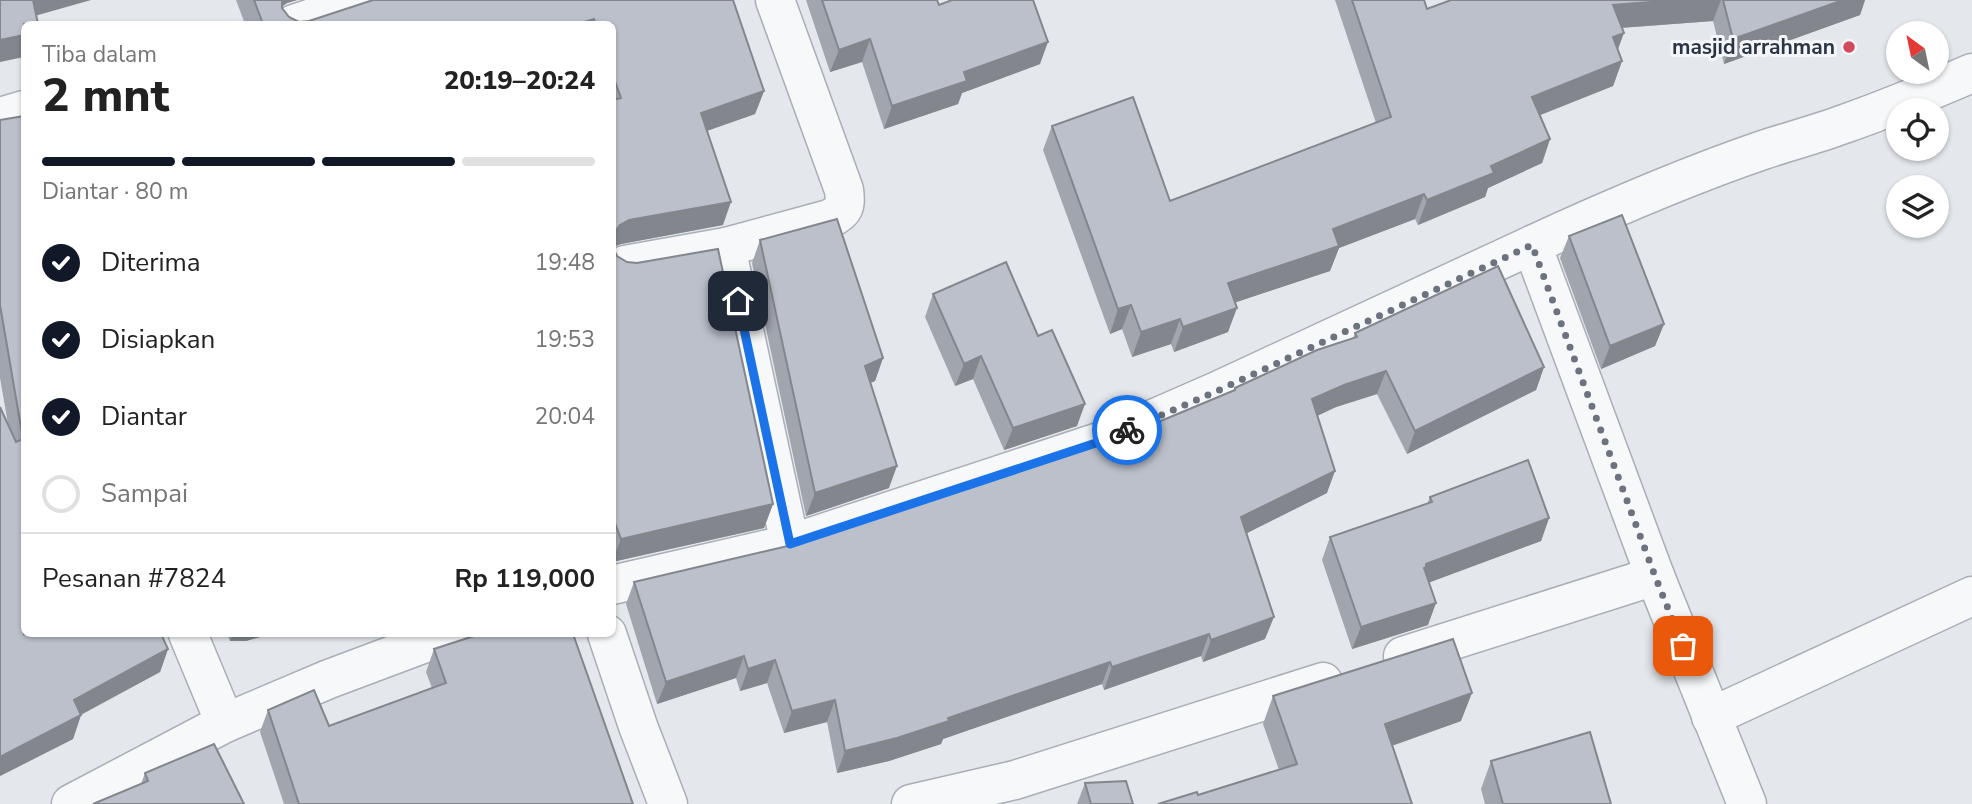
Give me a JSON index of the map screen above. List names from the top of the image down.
{
  "places": ["masjid arrahman"],
  "north": "top left",
  "page": {
    "heading": ["2 mnt", "Tiba dalam", "20:19–20:24"],
    "panel": ["Pesanan #7824", "Rp 119,000"],
    "bar": "Diantar · 80 m",
    "list": [
      ["Diterima", "19:48"],
      ["Disiapkan", "19:53"],
      ["Diantar", "20:04"],
      "Sampai"
    ]
  }
}
